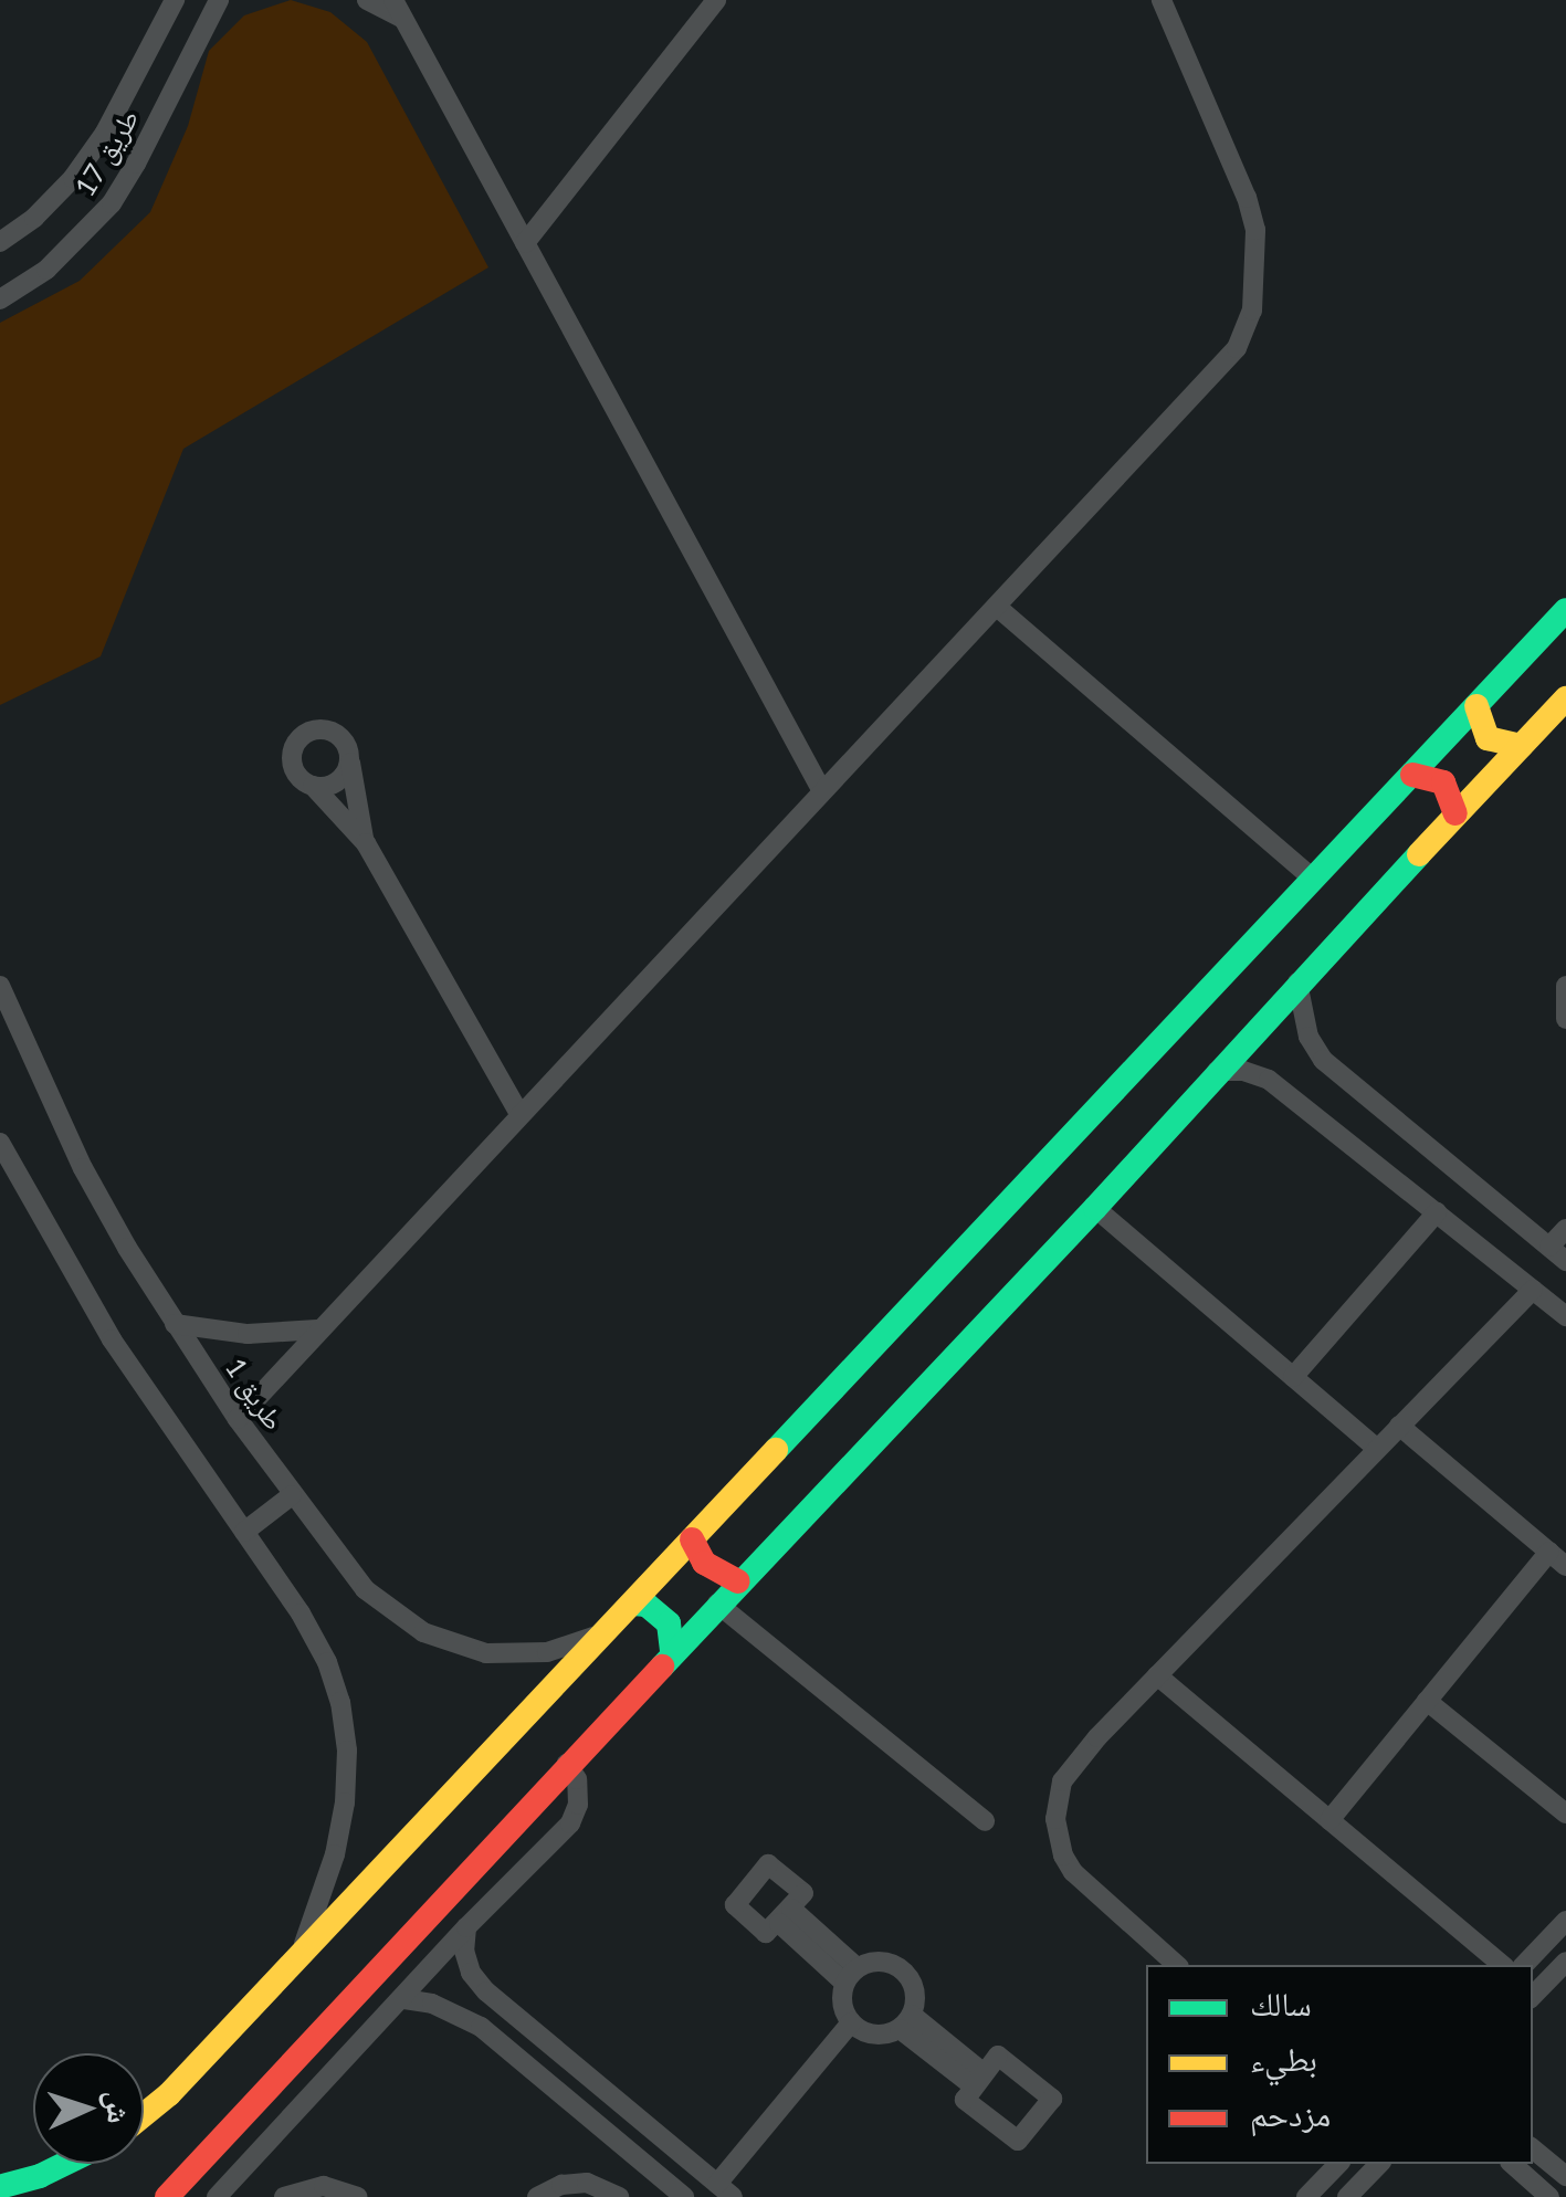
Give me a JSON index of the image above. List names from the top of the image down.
{
  "streets": {
    "street": ["طريق 17", "طريق 1"]
  },
  "legend": ["سالك", "بطيء", "مزدحم"],
  "north": "right"
}
